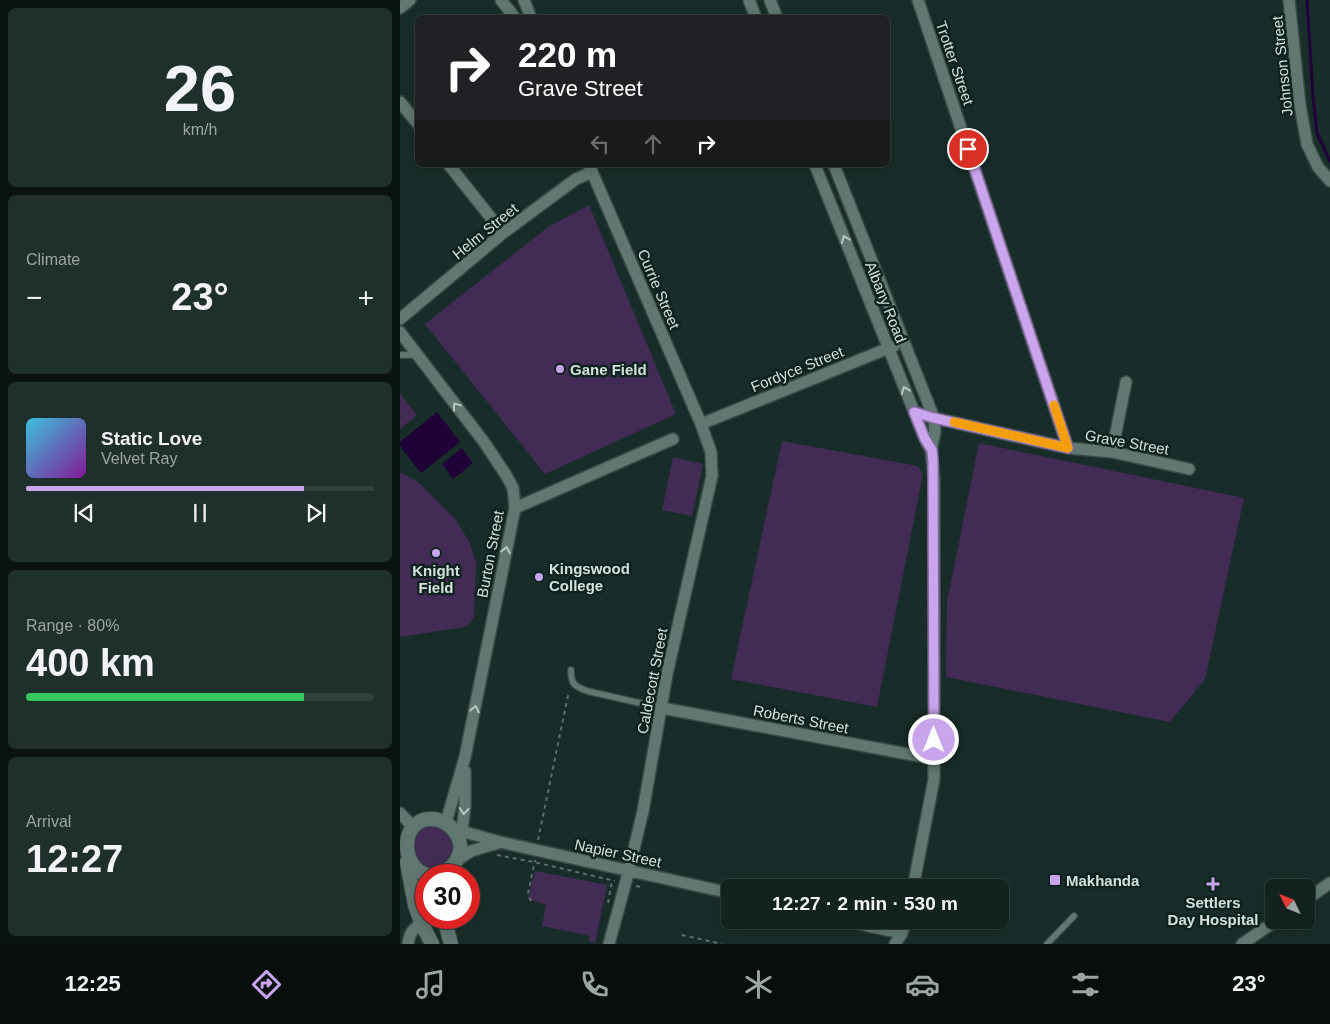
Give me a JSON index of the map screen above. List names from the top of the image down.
{
  "streets": {
    "street": [
      "Trotter Street",
      "Johnson Street",
      "Helm Street",
      "Currie Street",
      "Albany Road",
      "Fordyce Street",
      "Grave Street",
      "Burton Street",
      "Caldecott Street",
      "Roberts Street",
      "Napier Street"
    ]
  },
  "crossings": [
    ["Trotter Street", "Grave Street"],
    ["Helm Street", "Currie Street"],
    ["Currie Street", "Fordyce Street"],
    ["Currie Street", "Caldecott Street"],
    ["Albany Road", "Fordyce Street"],
    ["Albany Road", "Grave Street"],
    ["Albany Road", "Roberts Street"],
    ["Fordyce Street", "Caldecott Street"],
    ["Burton Street", "Napier Street"],
    ["Caldecott Street", "Roberts Street"],
    ["Caldecott Street", "Napier Street"]
  ],
  "places": {
    "other": ["Gane Field", "Knight Field", "Kingswood College"],
    "transit": ["Makhanda"],
    "health": ["Settlers Day Hospital"]
  },
  "north": "top left",
  "page": {
    "tile": [
      ["26", "km/h"],
      "Climate",
      ["Range · 80%", "400 km"],
      ["Arrival", "12:27"]
    ],
    "turn": ["220 m", "Grave Street"],
    "heat": ["−", "23°", "+"],
    "song": ["Static Love", "Velvet Ray"],
    "limit": "30",
    "trip": "12:27 · 2 min · 530 m",
    "tabs": ["12:25", "23°"]
  }
}
